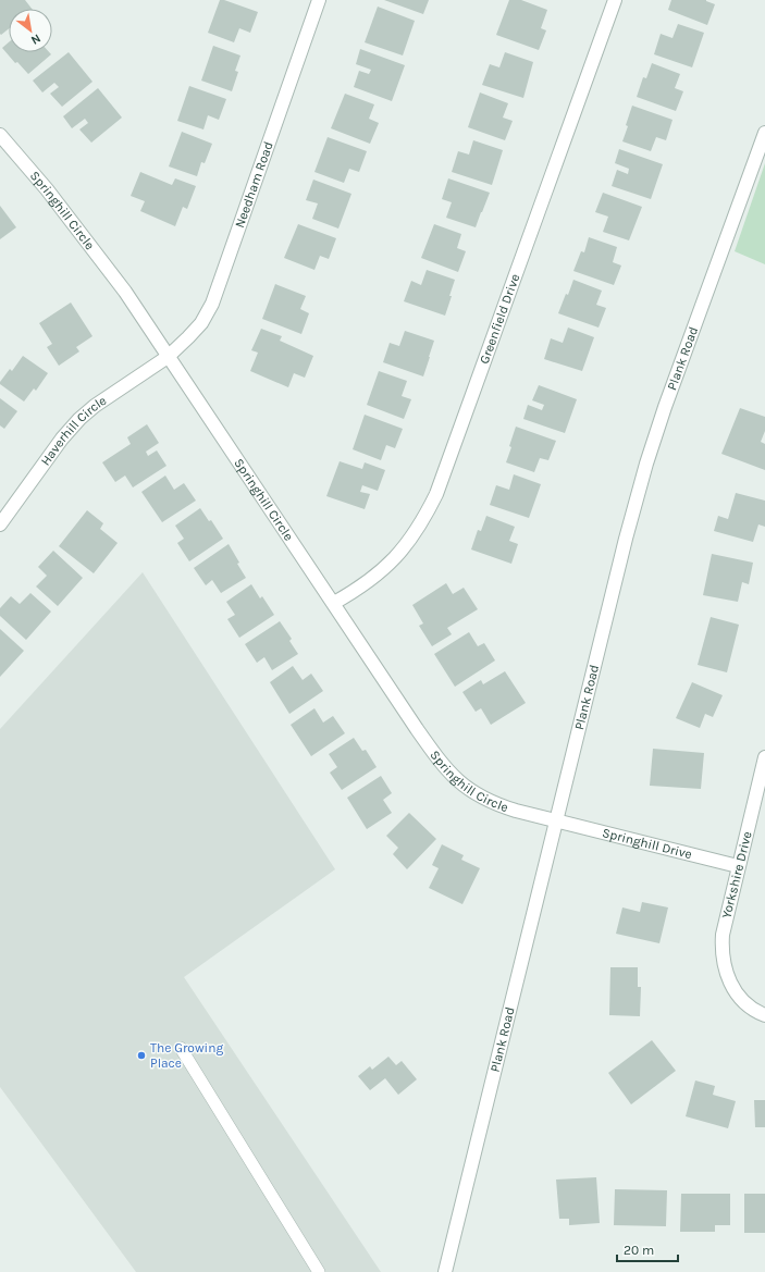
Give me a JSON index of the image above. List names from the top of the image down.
{
  "streets": {
    "street": [
      "Needham Road",
      "Springhill Circle",
      "Greenfield Drive",
      "Plank Road",
      "Haverhill Circle",
      "Springhill Drive",
      "Yorkshire Drive"
    ]
  },
  "crossings": [
    ["Needham Road", "Springhill Circle"],
    ["Needham Road", "Haverhill Circle"],
    ["Springhill Circle", "Greenfield Drive"],
    ["Springhill Circle", "Plank Road"],
    ["Springhill Circle", "Haverhill Circle"],
    ["Springhill Circle", "Springhill Drive"],
    ["Plank Road", "Springhill Drive"],
    ["Springhill Drive", "Yorkshire Drive"]
  ],
  "places": ["The Growing Place"],
  "scale_bar": "20 m",
  "north": "bottom right"
}
